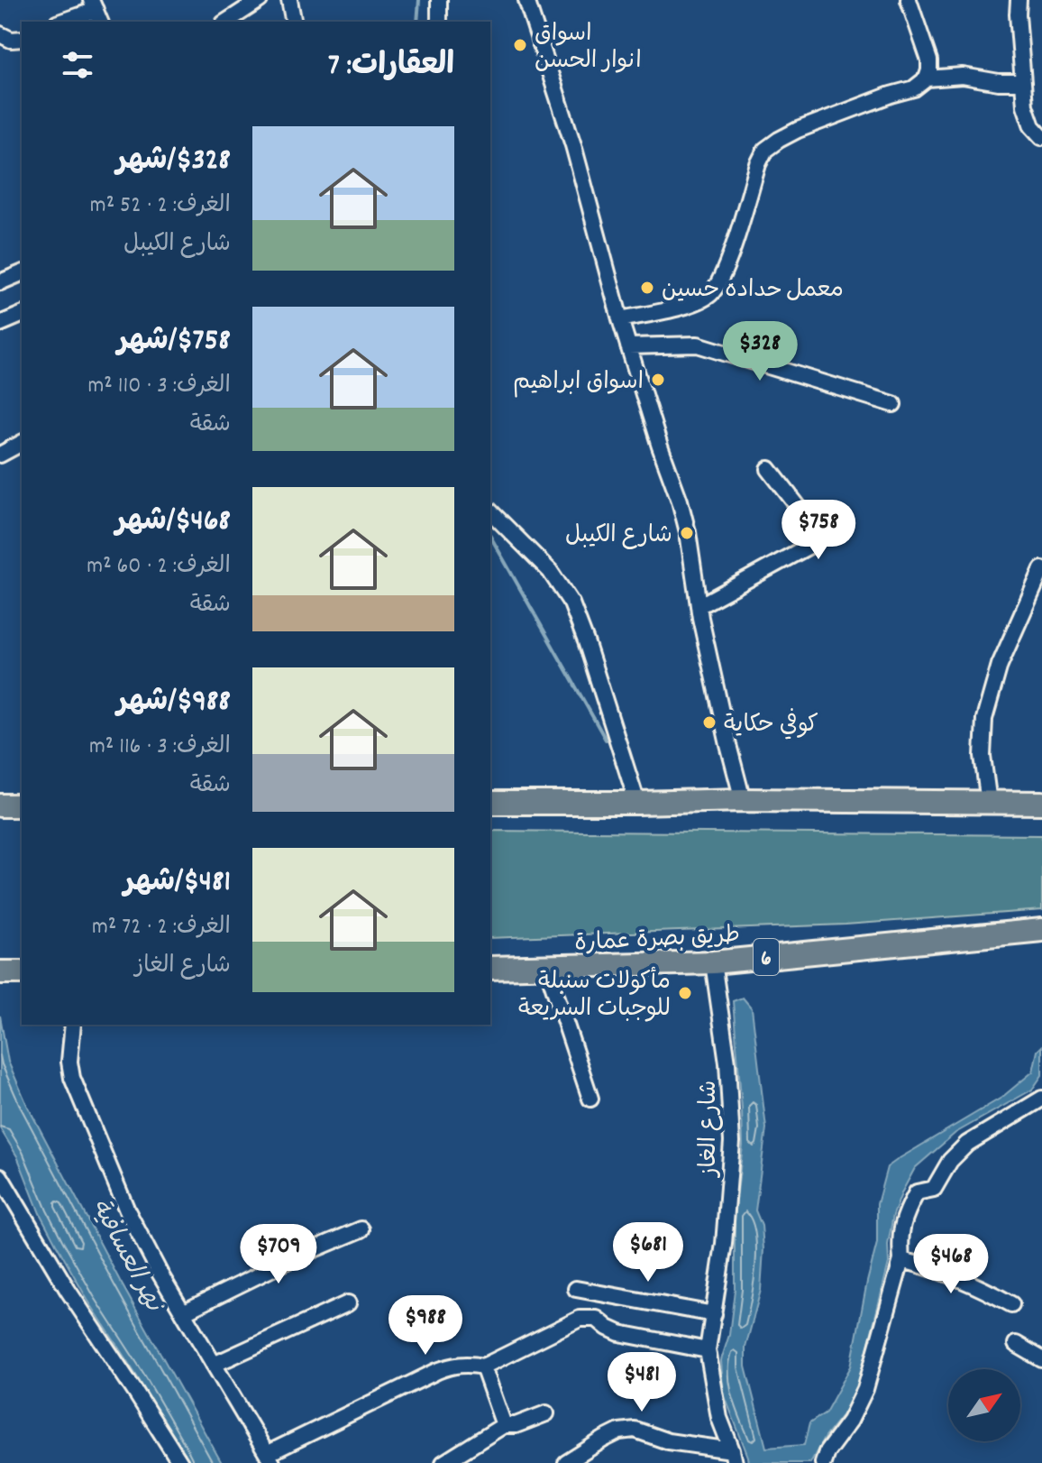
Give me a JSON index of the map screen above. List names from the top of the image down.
{
  "streets": {
    "highway": ["طريق بصرة عمارة", "6"],
    "street": ["شارع الغاز"]
  },
  "crossings": [
    ["طريق بصرة عمارة", "شارع الغاز"]
  ],
  "water": ["نهر العسافية"],
  "places": [
    "اسواق انوار الحسن",
    "معمل حداده حسين",
    "اسواق ابراهيم",
    "شارع الكيبل",
    "كوفي حكاية",
    "مأكولات سنبلة للوجبات السريعة"
  ],
  "north": "top right",
  "page": {
    "heading": "العقارات: 7",
    "list": [
      {
        "name": "$328/شهر",
        "note": "الغرف: 2 · 52 m² · شارع الكيبل"
      },
      {
        "name": "$758/شهر",
        "note": "الغرف: 3 · 110 m² · شقة"
      },
      {
        "name": "$468/شهر",
        "note": "الغرف: 2 · 60 m² · شقة"
      },
      {
        "name": "$988/شهر",
        "note": "الغرف: 3 · 116 m² · شقة"
      },
      {
        "name": "$481/شهر",
        "note": "الغرف: 2 · 72 m² · شارع الغاز"
      }
    ],
    "price": [
      "$328",
      "$758",
      "$681",
      "$709",
      "$468",
      "$988",
      "$481"
    ]
  }
}
